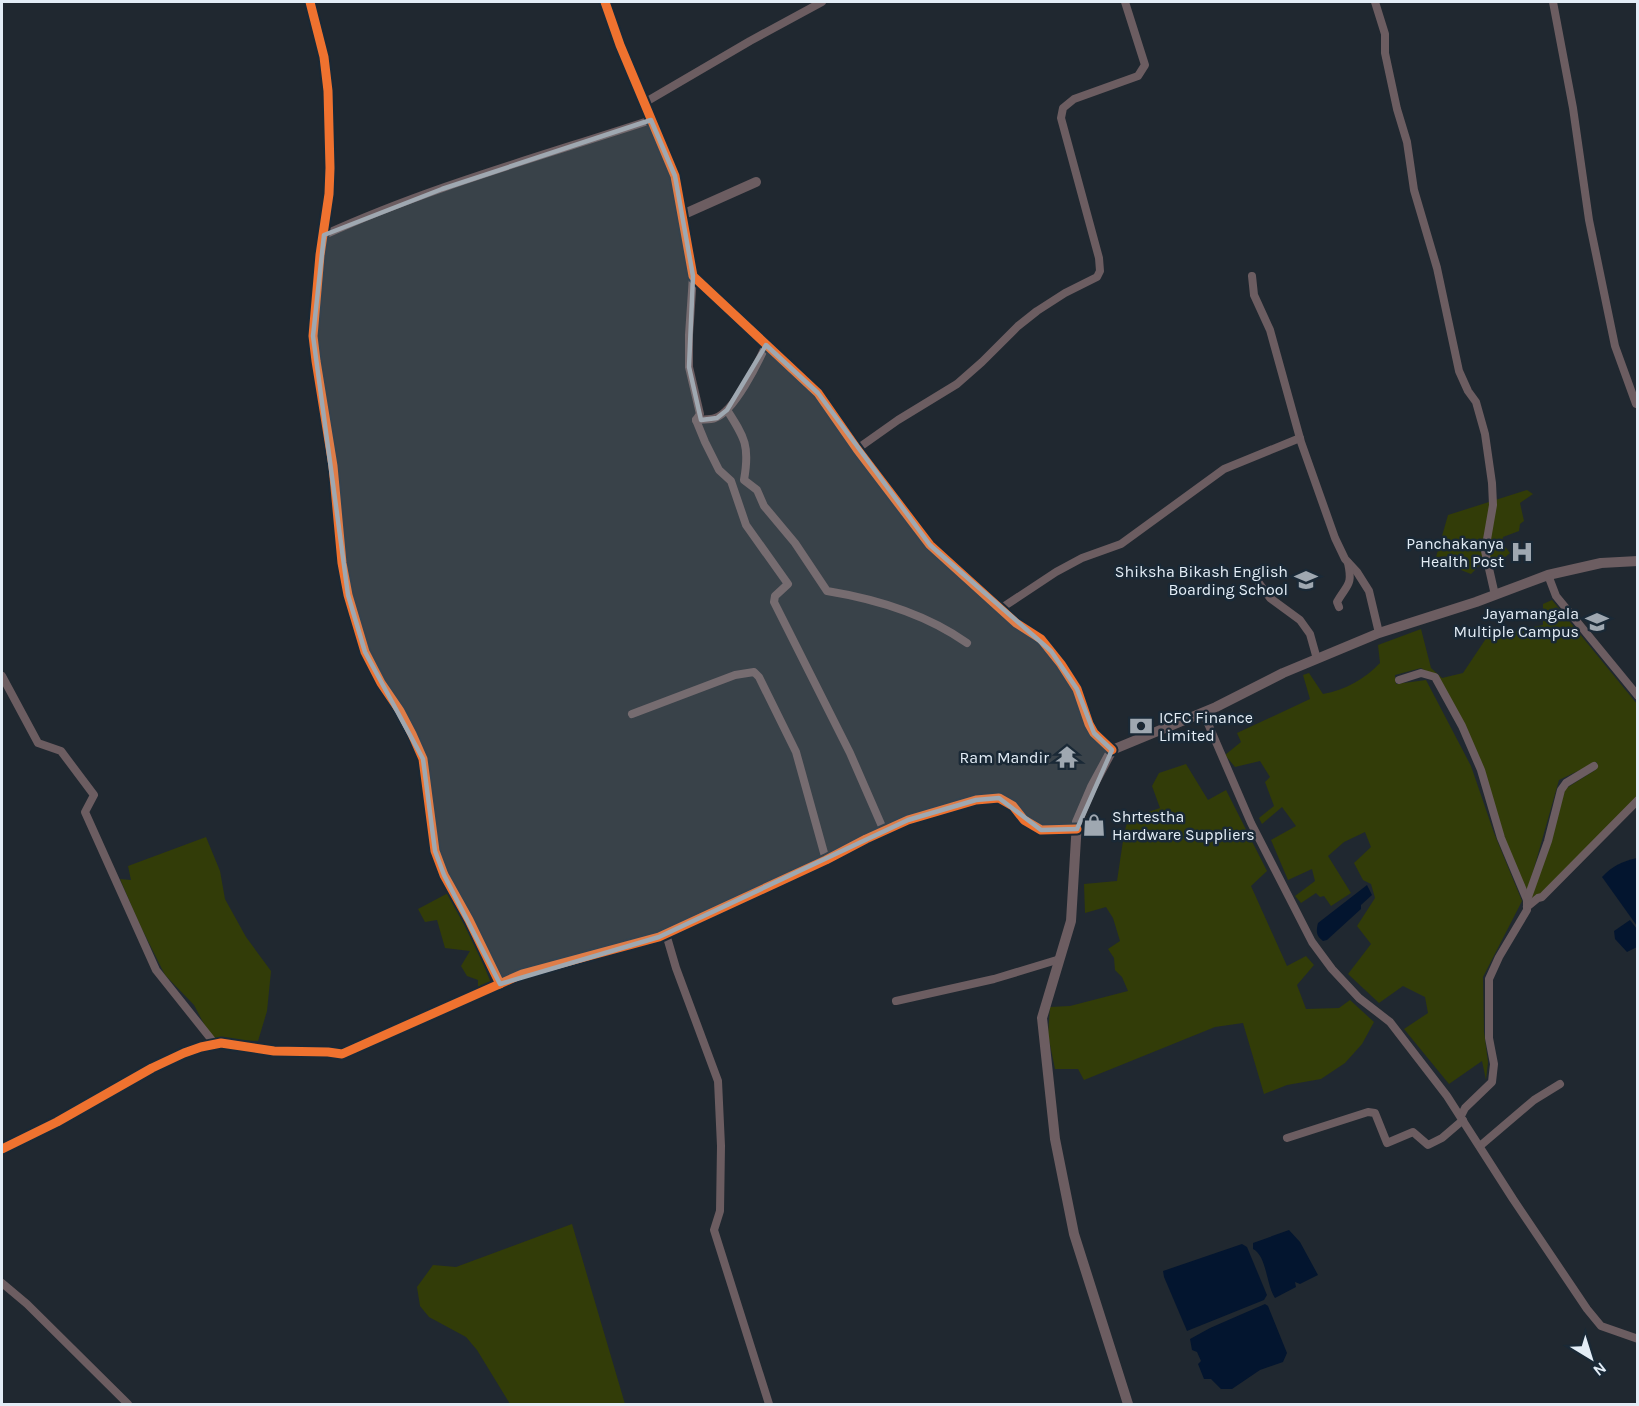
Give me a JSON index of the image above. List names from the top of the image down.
{
  "places": {
    "hospital": ["Panchakanya Health Post"],
    "school or university": ["Shiksha Bikash English Boarding School", "Jayamangala Multiple Campus"],
    "bank": ["ICFC Finance Limited"],
    "temple": ["Ram Mandir"],
    "shop": ["Shrtestha Hardware Suppliers"]
  },
  "north": "bottom right"
}
